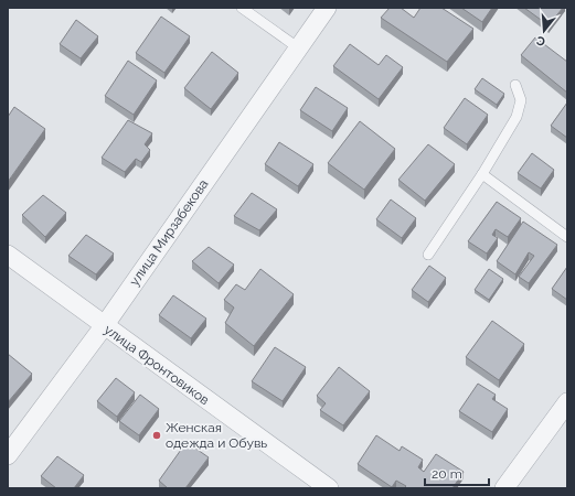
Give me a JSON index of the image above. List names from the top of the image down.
{
  "streets": {
    "street": ["улица Мирзабекова", "улица Фронтовиков"]
  },
  "crossings": [
    ["улица Мирзабекова", "улица Фронтовиков"]
  ],
  "places": ["Женская одежда и Обувь"],
  "scale_bar": "20 m",
  "north": "bottom"
}
